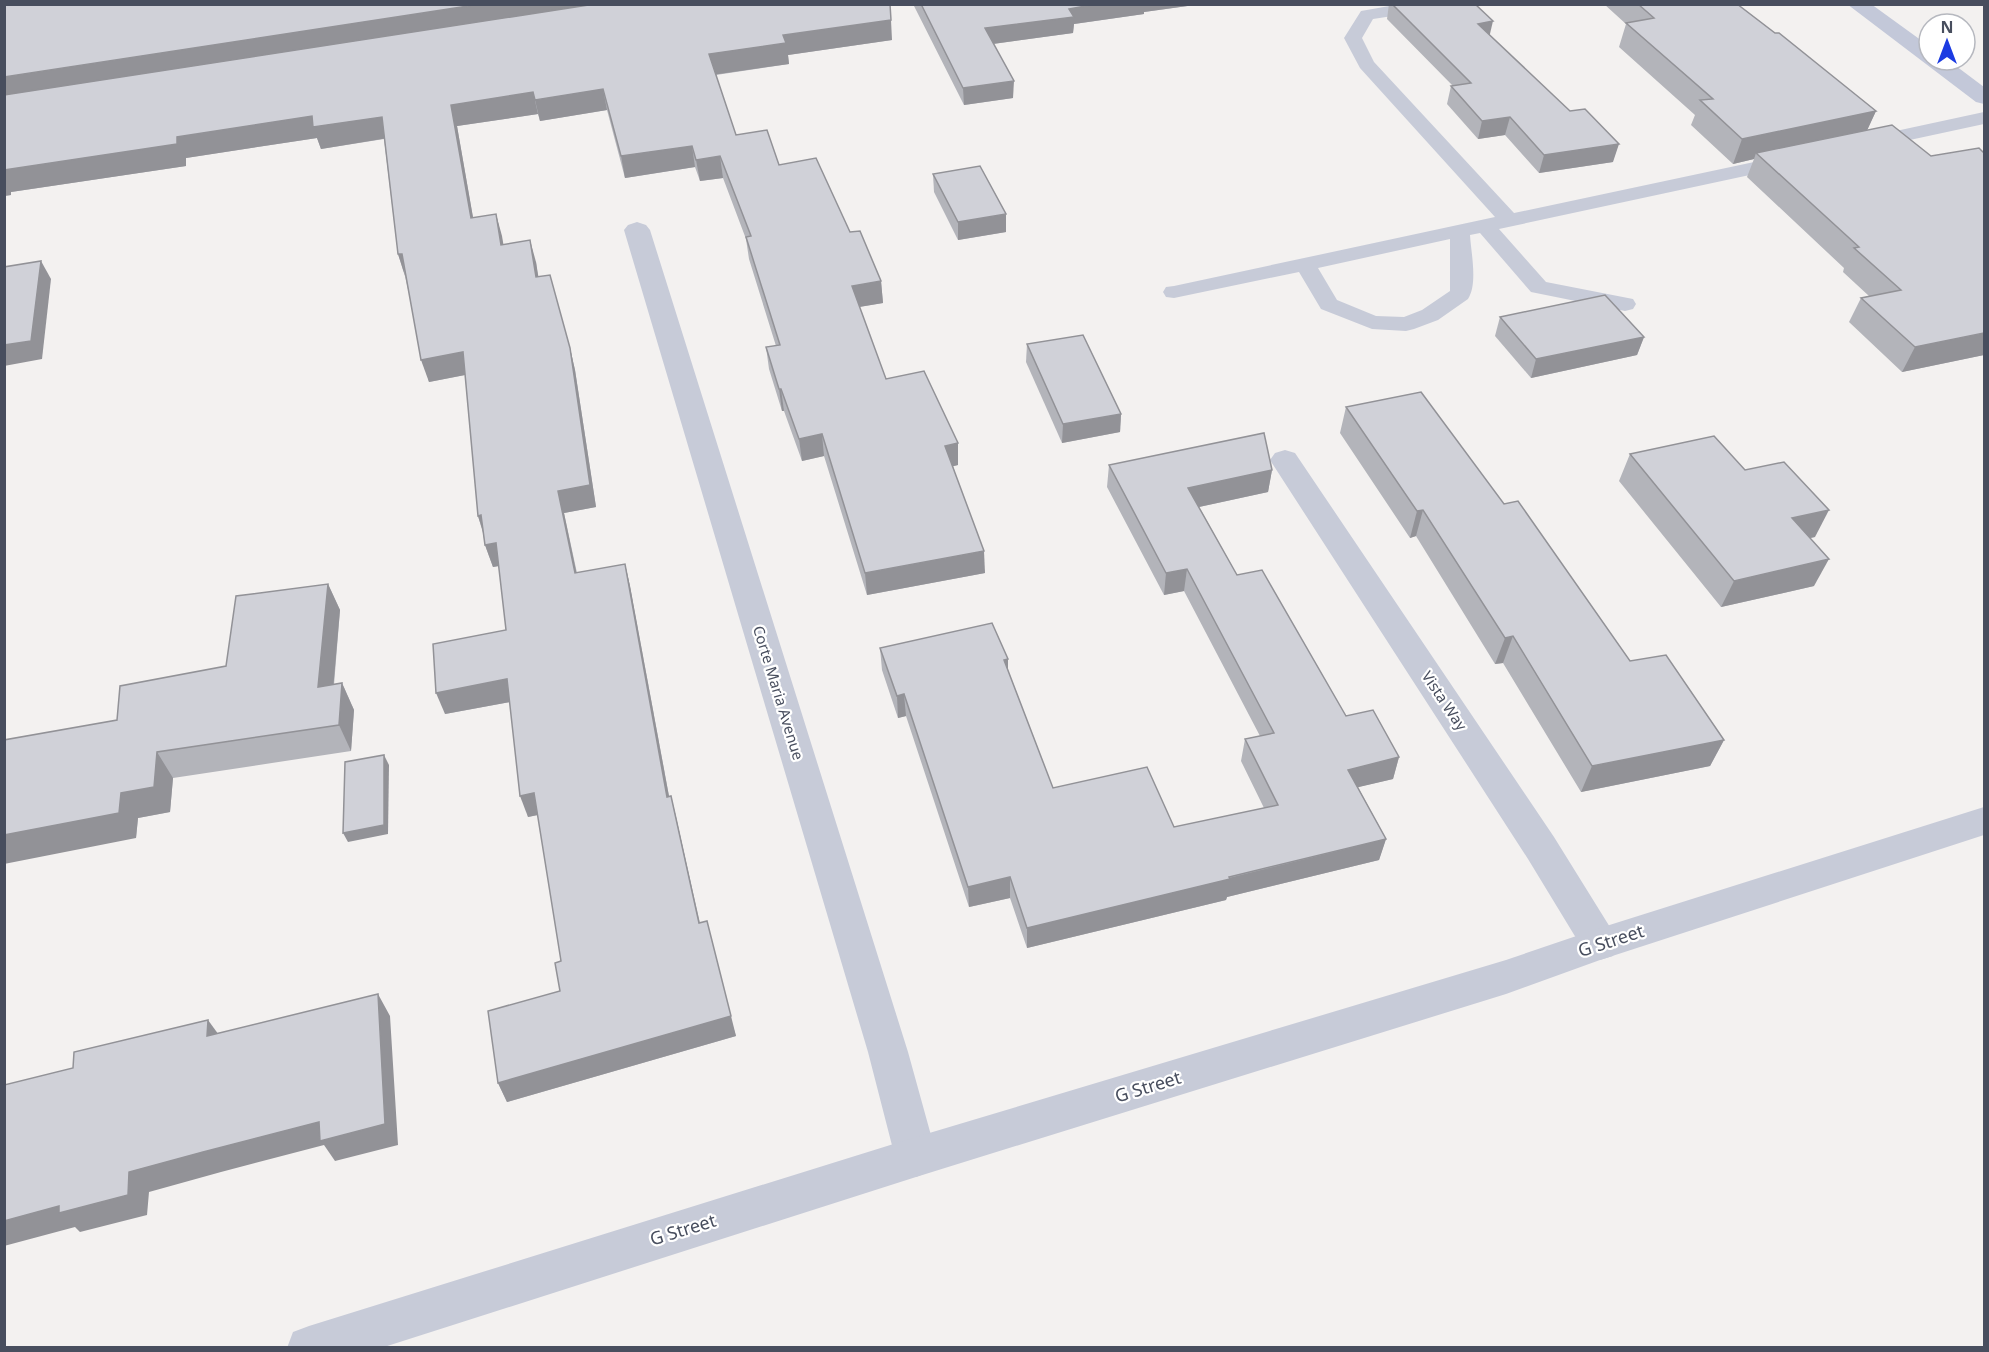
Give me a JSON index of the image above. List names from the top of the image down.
{
  "streets": {
    "street": ["Corte Maria Avenue", "Vista Way", "G Street"]
  },
  "crossings": [
    ["Corte Maria Avenue", "G Street"],
    ["Vista Way", "G Street"]
  ],
  "north": "top"
}
